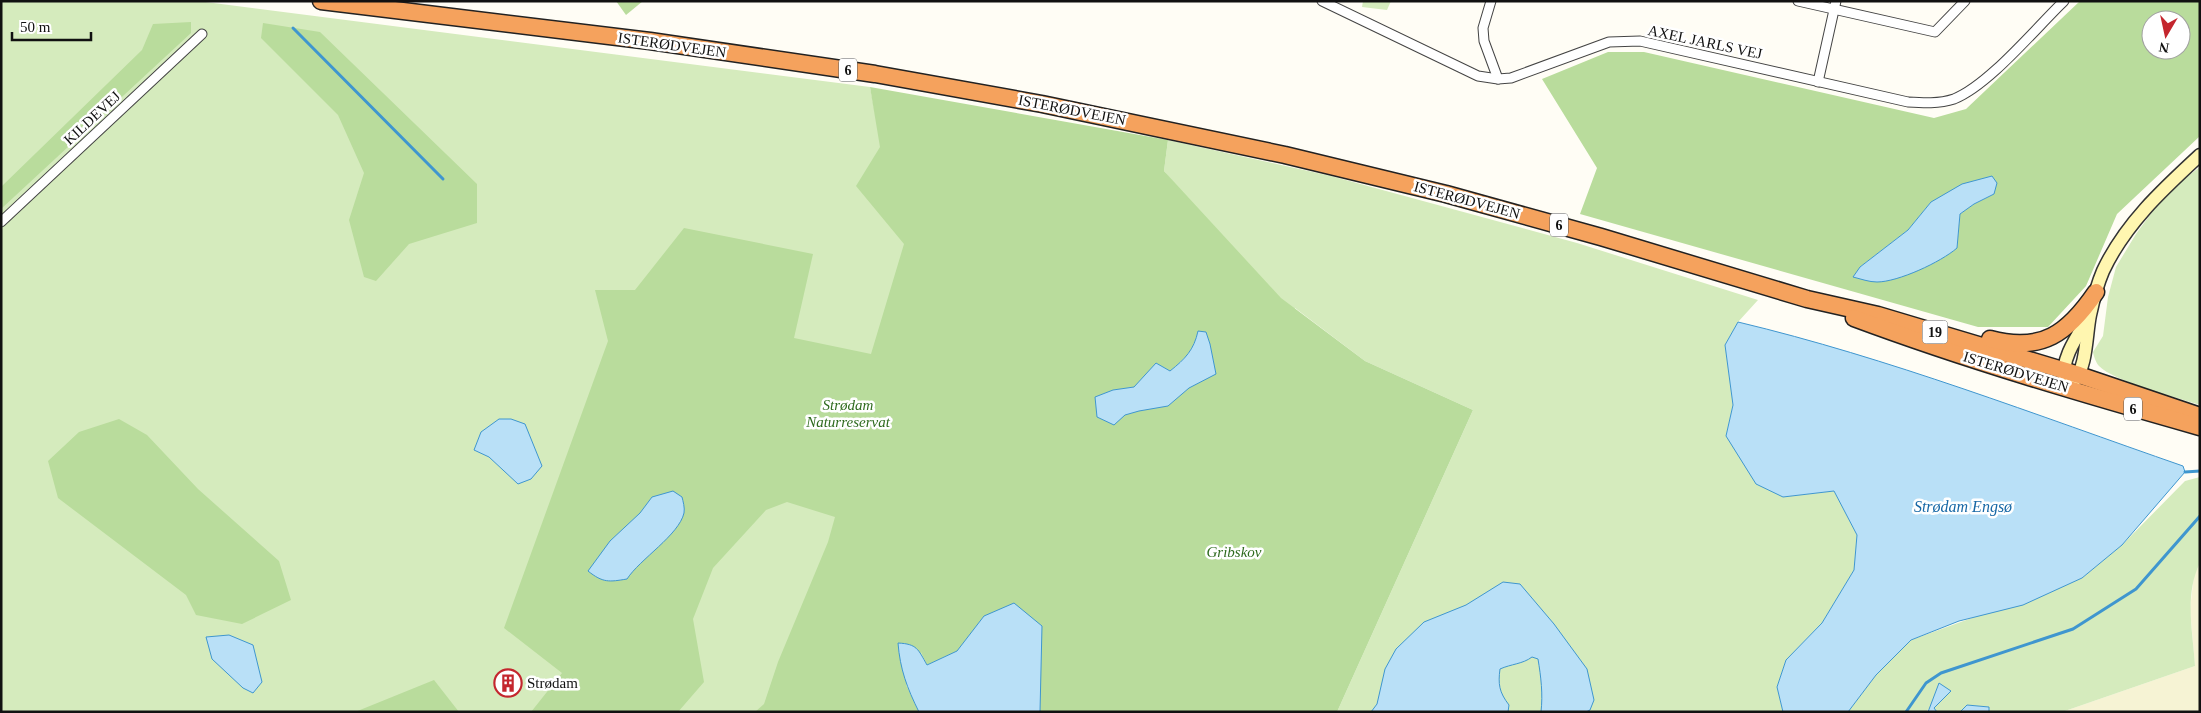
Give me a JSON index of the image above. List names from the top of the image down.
{
  "streets": {
    "highway": ["ISTERØDVEJEN", "6", "19"],
    "street": ["AXEL JARLS VEJ", "KILDEVEJ"]
  },
  "water": ["Strødam Engsø"],
  "parks": ["Strødam Naturreservat", "Gribskov"],
  "places": {
    "building": ["Strødam"]
  },
  "scale_bar": "50 m",
  "north": "bottom"
}
